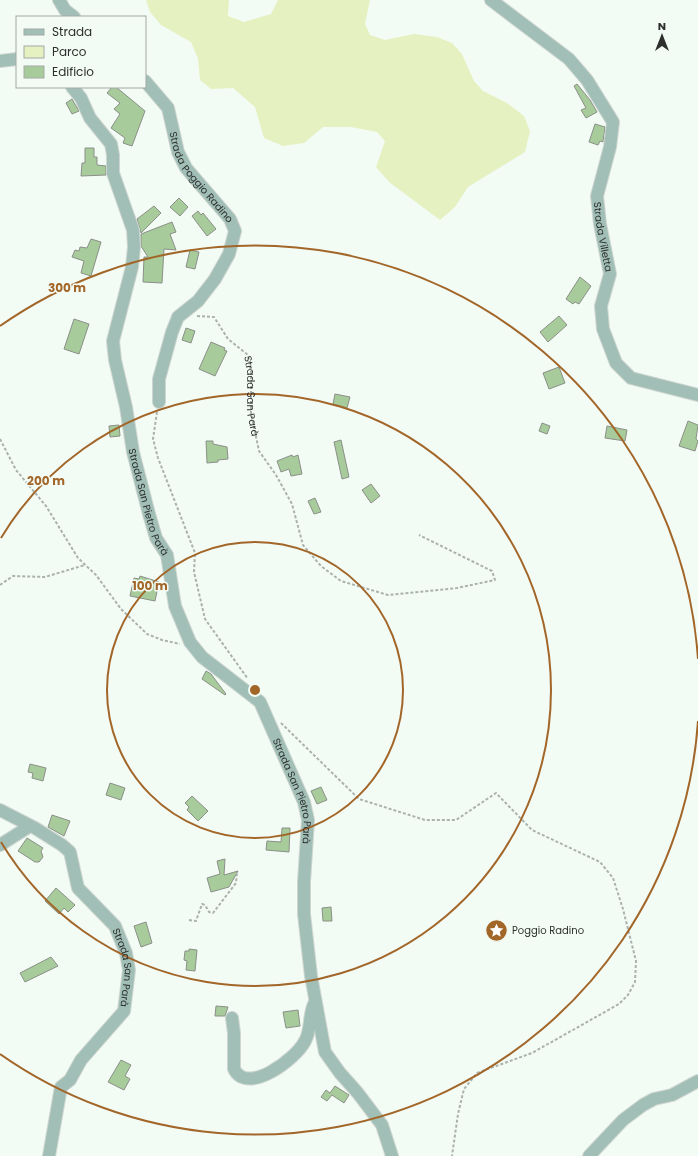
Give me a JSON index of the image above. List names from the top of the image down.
{
  "streets": {
    "street": [
      "Strada Poggio Radino",
      "Strada Villetta",
      "Strada San Parà",
      "Strada San Pietro Parà"
    ]
  },
  "places": {
    "place": ["Poggio Radino"]
  },
  "legend": ["Strada", "Parco", "Edificio"],
  "north": "top",
  "rings": ["300 m", "200 m", "100 m"]
}
